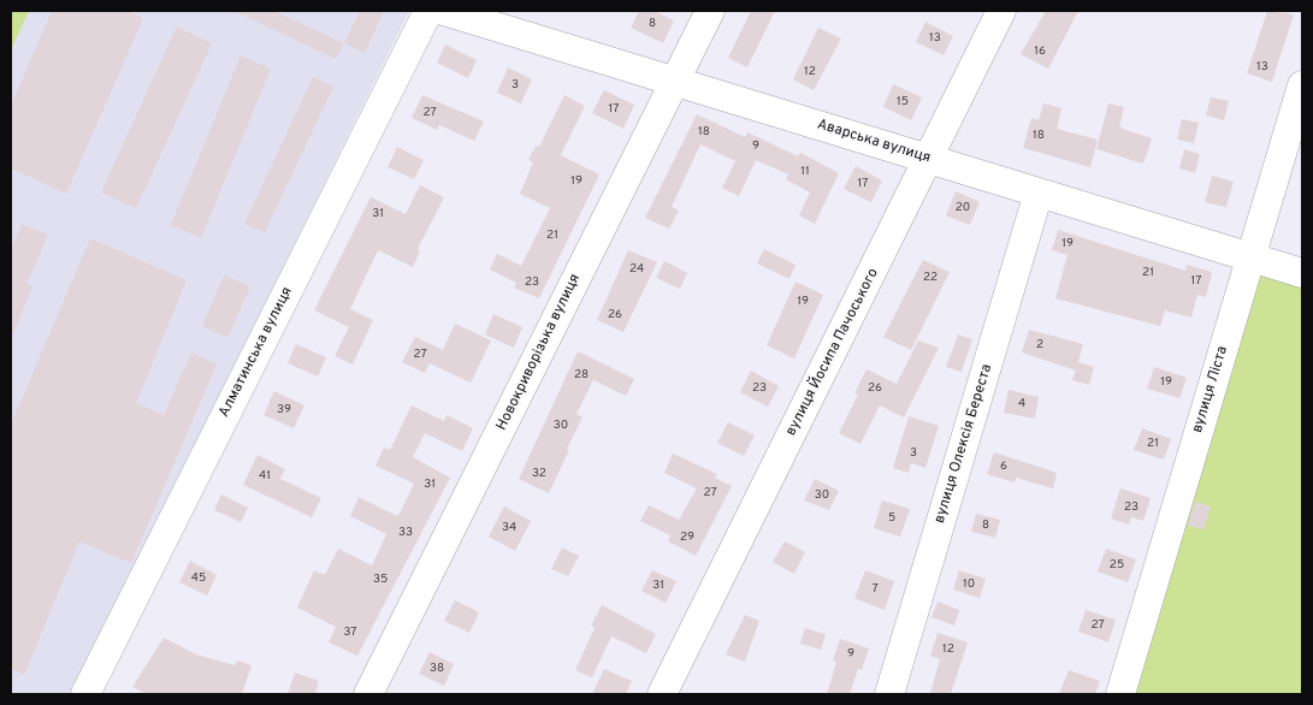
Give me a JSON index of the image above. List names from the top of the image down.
{
  "streets": {
    "street": [
      "Аварська вулиця",
      "Алматинська вулиця",
      "Новокриворізька вулиця",
      "вулиця Йосипа Пачоського",
      "вулиця Ліста",
      "вулиця Олексія Береста"
    ]
  },
  "crossings": [
    ["Аварська вулиця", "Новокриворізька вулиця"],
    ["Аварська вулиця", "вулиця Йосипа Пачоського"],
    ["Аварська вулиця", "вулиця Ліста"],
    ["Аварська вулиця", "вулиця Олексія Береста"]
  ],
  "house_numbers": [
    "8",
    "13",
    "16",
    "13",
    "12",
    "3",
    "15",
    "17",
    "27",
    "18",
    "18",
    "9",
    "11",
    "19",
    "17",
    "20",
    "31",
    "21",
    "19",
    "24",
    "21",
    "22",
    "17",
    "23",
    "19",
    "26",
    "2",
    "27",
    "28",
    "19",
    "23",
    "26",
    "4",
    "39",
    "30",
    "21",
    "3",
    "6",
    "32",
    "41",
    "31",
    "27",
    "30",
    "23",
    "5",
    "8",
    "34",
    "33",
    "29",
    "25",
    "45",
    "35",
    "10",
    "31",
    "7",
    "27",
    "37",
    "12",
    "9",
    "38"
  ]
}
